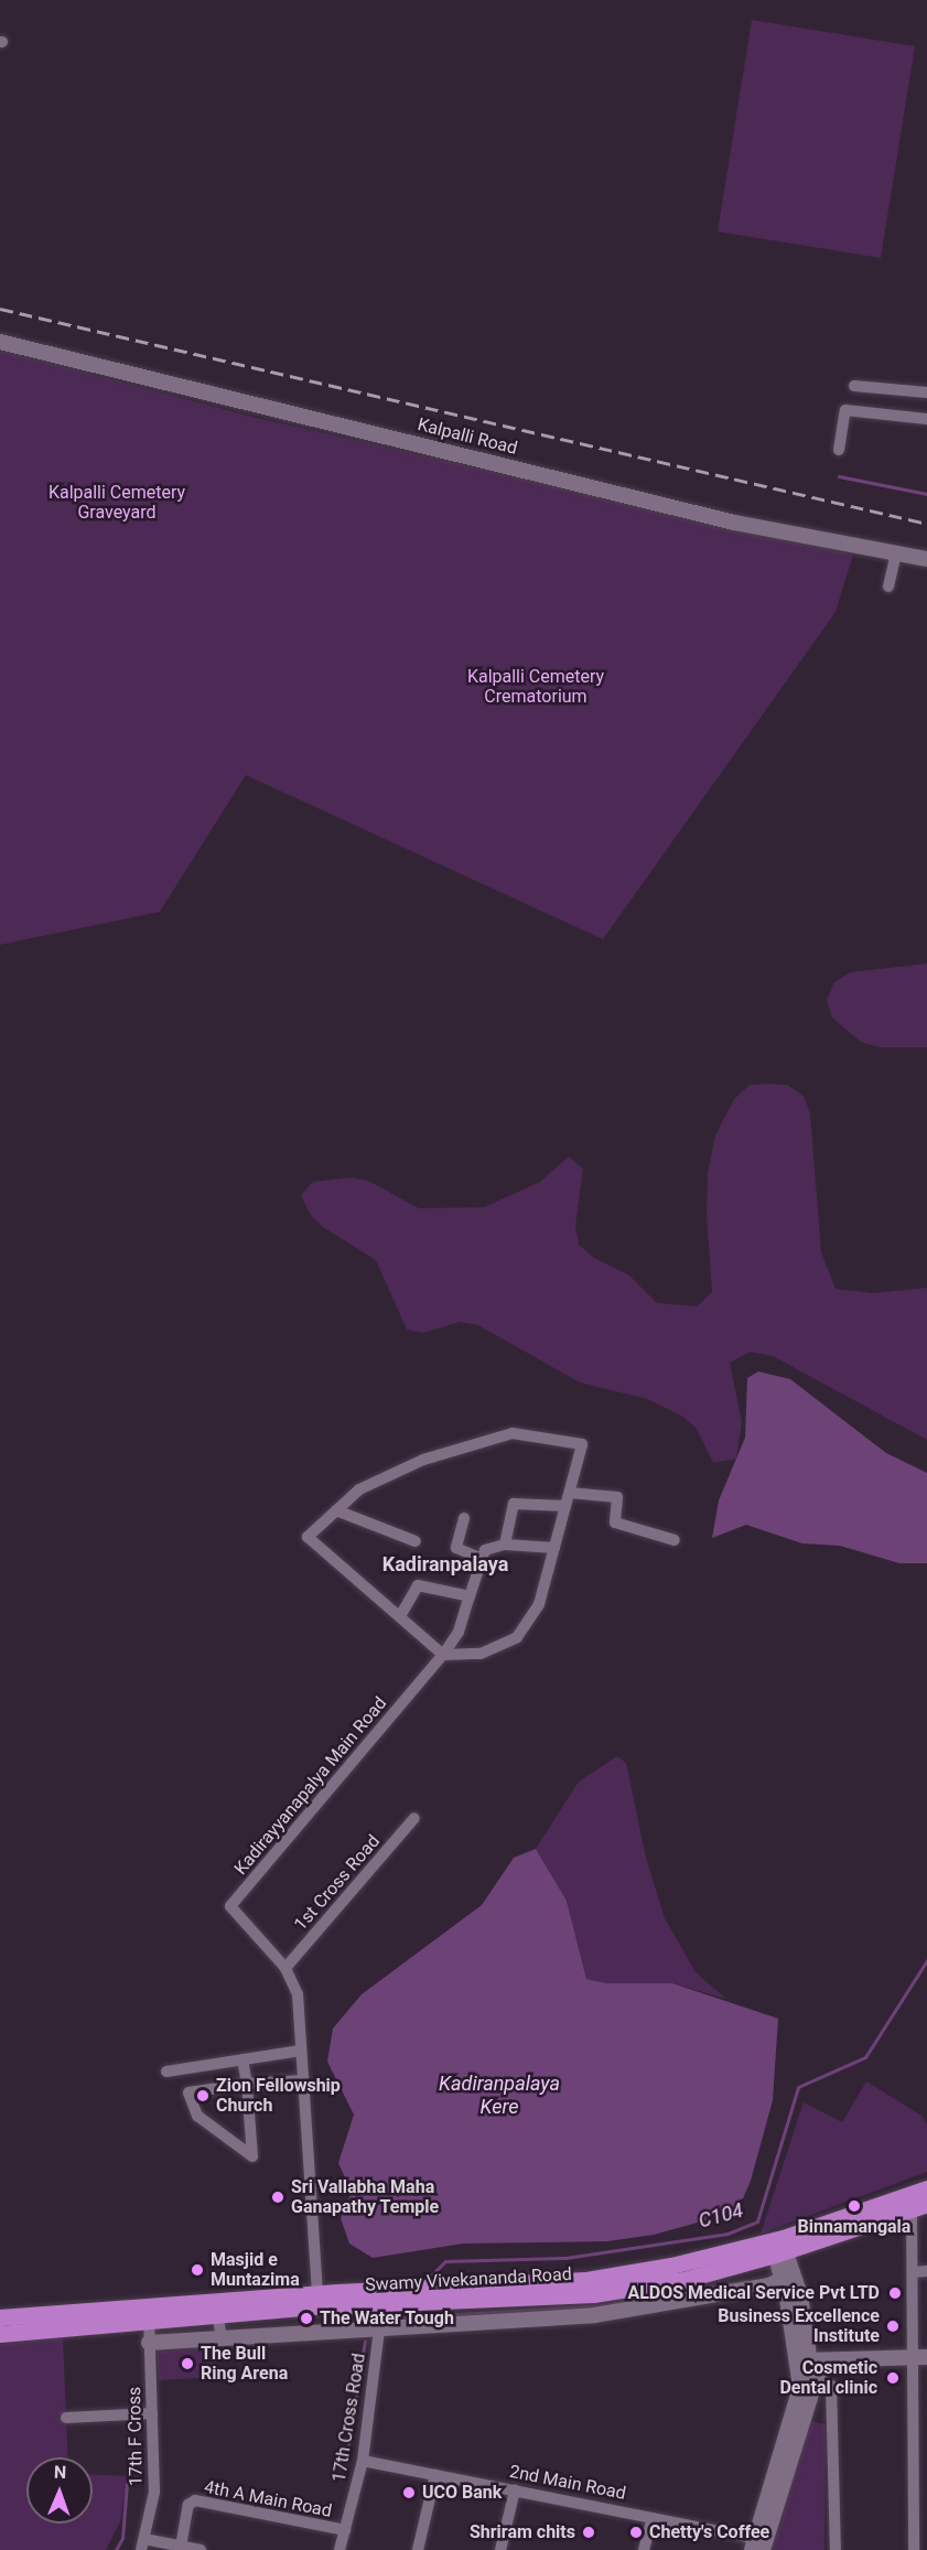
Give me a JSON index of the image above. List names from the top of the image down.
{
  "streets": {
    "main road": ["Swamy Vivekananda Road"],
    "street": [
      "Kalpalli Road",
      "Kadirayyanapalya Main Road",
      "1st Cross Road",
      "17th Cross Road",
      "17th F Cross",
      "2nd Main Road",
      "4th A Main Road"
    ]
  },
  "crossings": [
    ["Kadirayyanapalya Main Road", "1st Cross Road"],
    ["Kadirayyanapalya Main Road", "Swamy Vivekananda Road"],
    ["Swamy Vivekananda Road", "17th F Cross"],
    ["17th Cross Road", "2nd Main Road"],
    ["17th Cross Road", "4th A Main Road"]
  ],
  "districts": ["Kadiranpalaya"],
  "water": ["Kadiranpalaya Kere", "C104"],
  "parks": ["Kalpalli Cemetery Graveyard", "Kalpalli Cemetery Crematorium"],
  "places": [
    "Zion Fellowship Church",
    "Sri Vallabha Maha Ganapathy Temple",
    "Binnamangala",
    "Masjid e Muntazima",
    "ALDOS Medical Service Pvt LTD",
    "The Water Tough",
    "Business Excellence Institute",
    "The Bull Ring Arena",
    "Cosmetic Dental clinic",
    "UCO Bank",
    "Shriram chits",
    "Chetty's Coffee"
  ],
  "north": "top"
}
